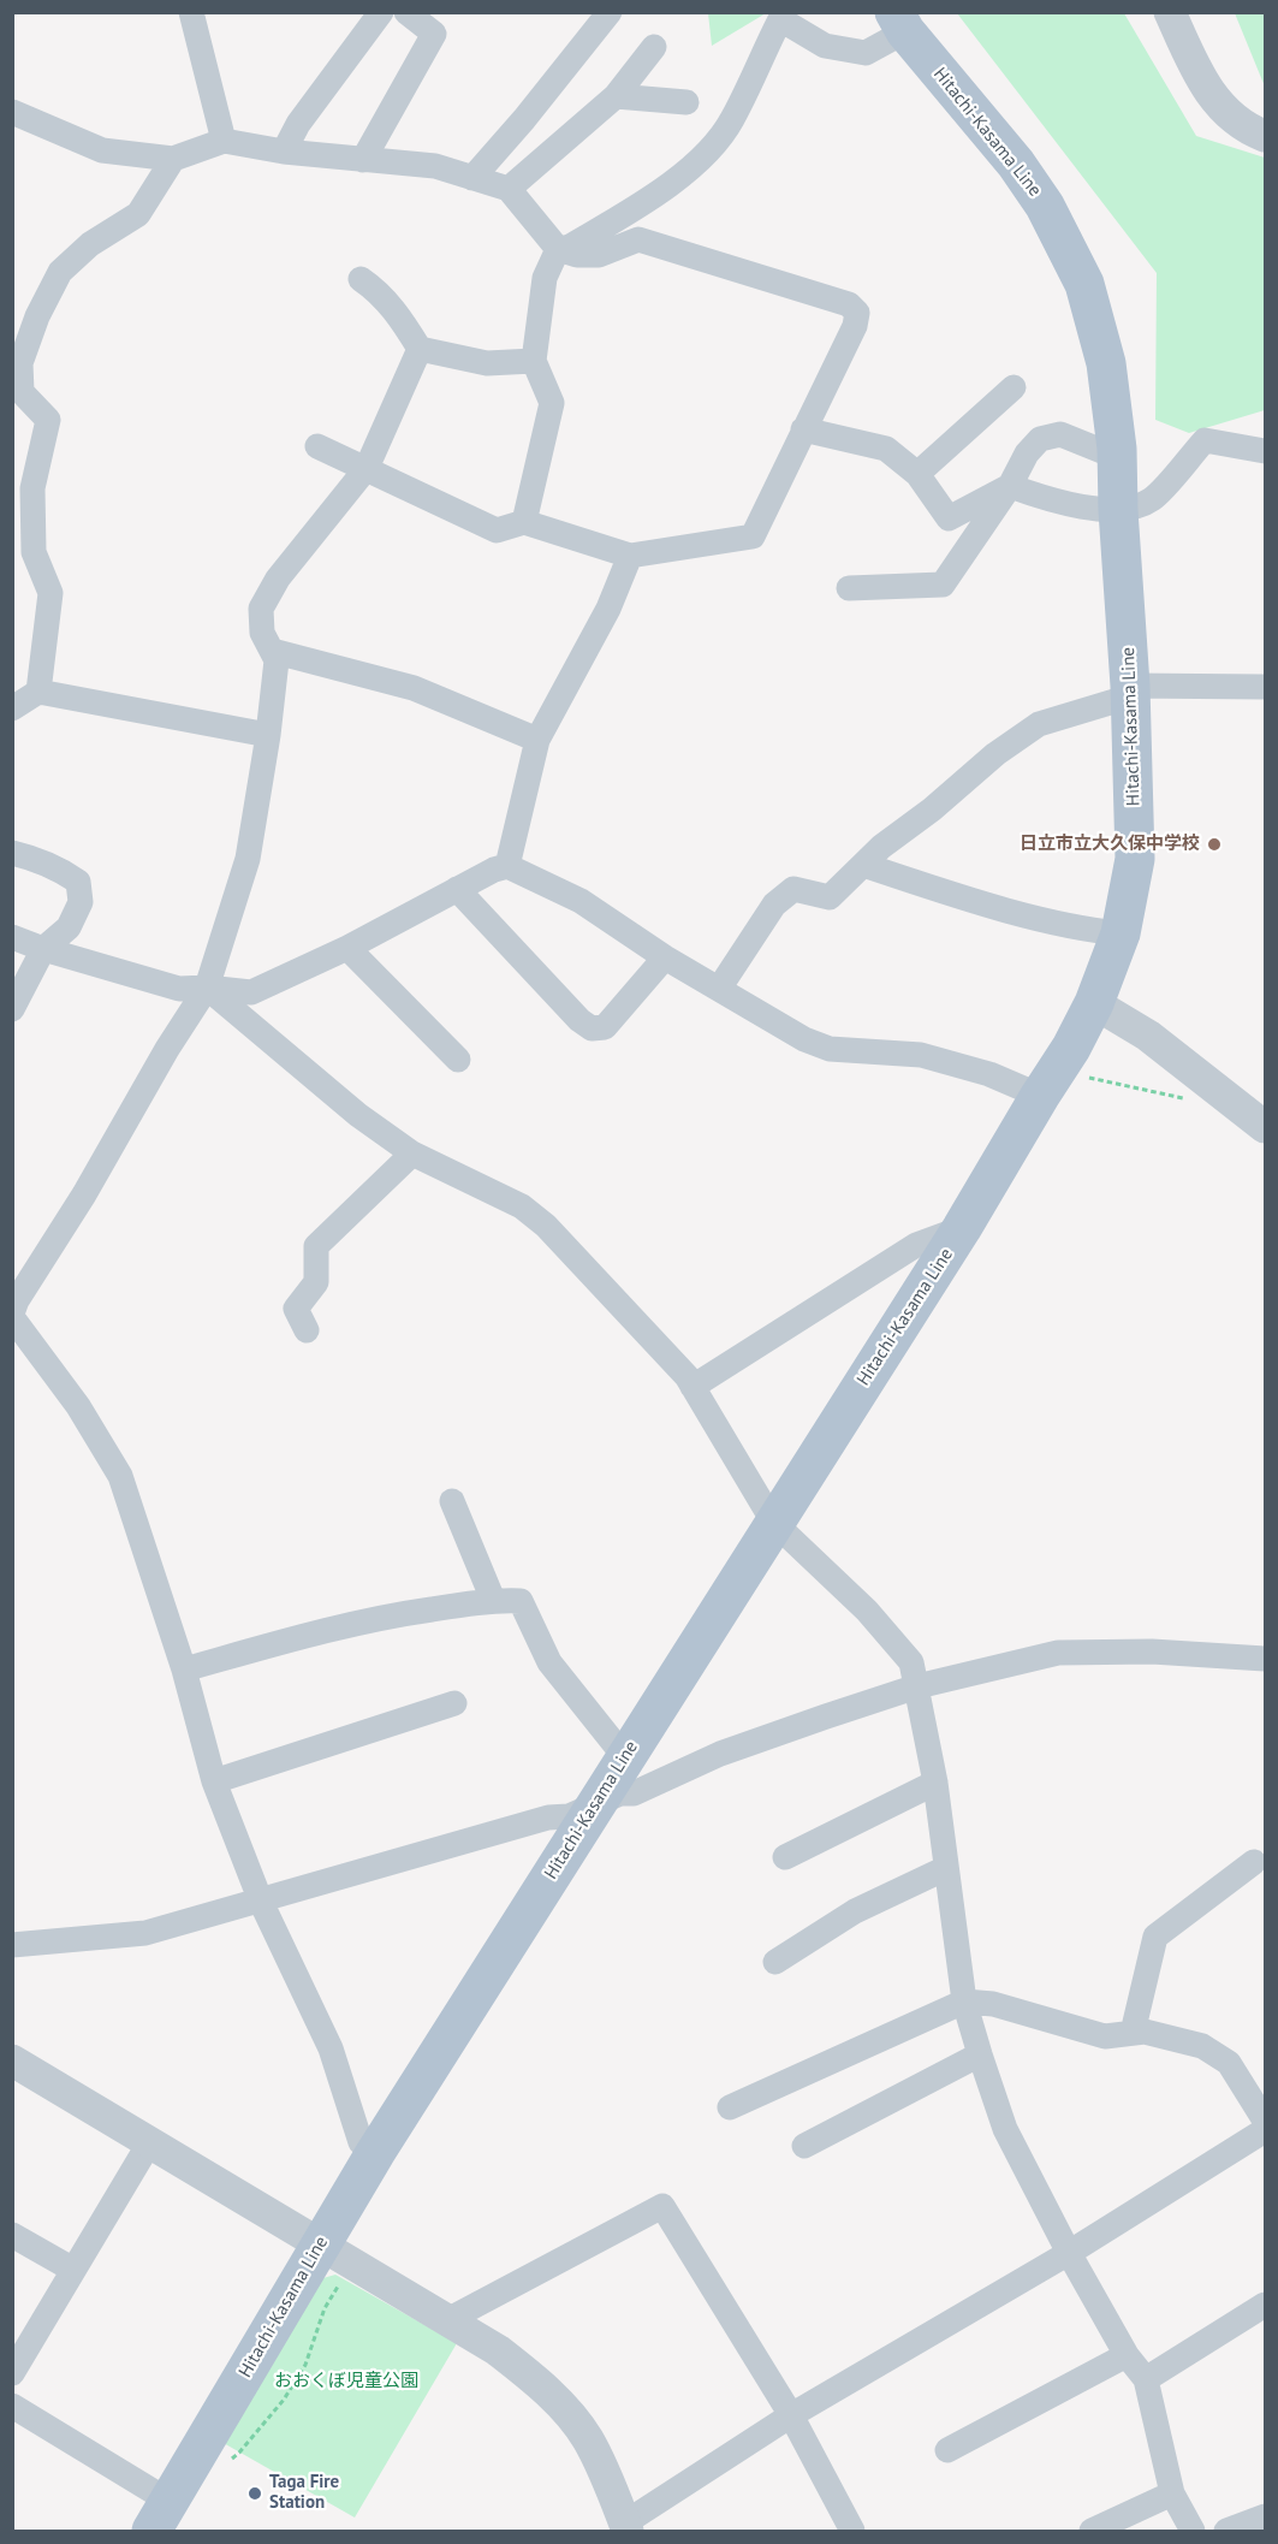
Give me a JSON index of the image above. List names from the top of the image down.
{
  "streets": {
    "main road": ["Hitachi-Kasama Line"]
  },
  "parks": ["おおくぼ児童公園"],
  "places": ["日立市立大久保中学校", "Taga Fire Station"]
}
